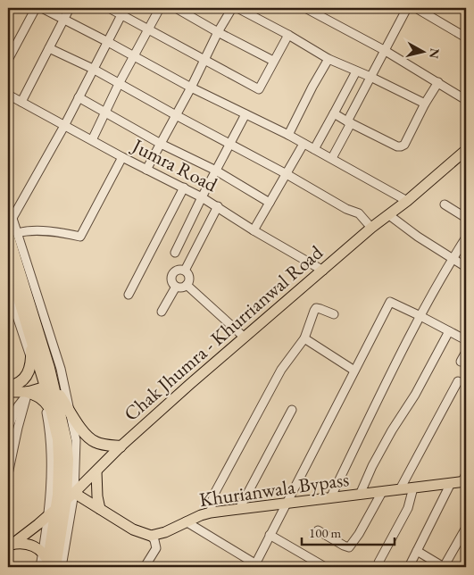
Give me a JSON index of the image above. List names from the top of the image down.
{
  "streets": {
    "main road": ["Chak Jhumra - Khurrianwal Road", "Khurianwala Bypass"],
    "street": ["Jumra Road"]
  },
  "crossings": [
    ["Jumra Road", "Chak Jhumra - Khurrianwal Road"]
  ],
  "scale_bar": "100 m",
  "north": "right"
}
